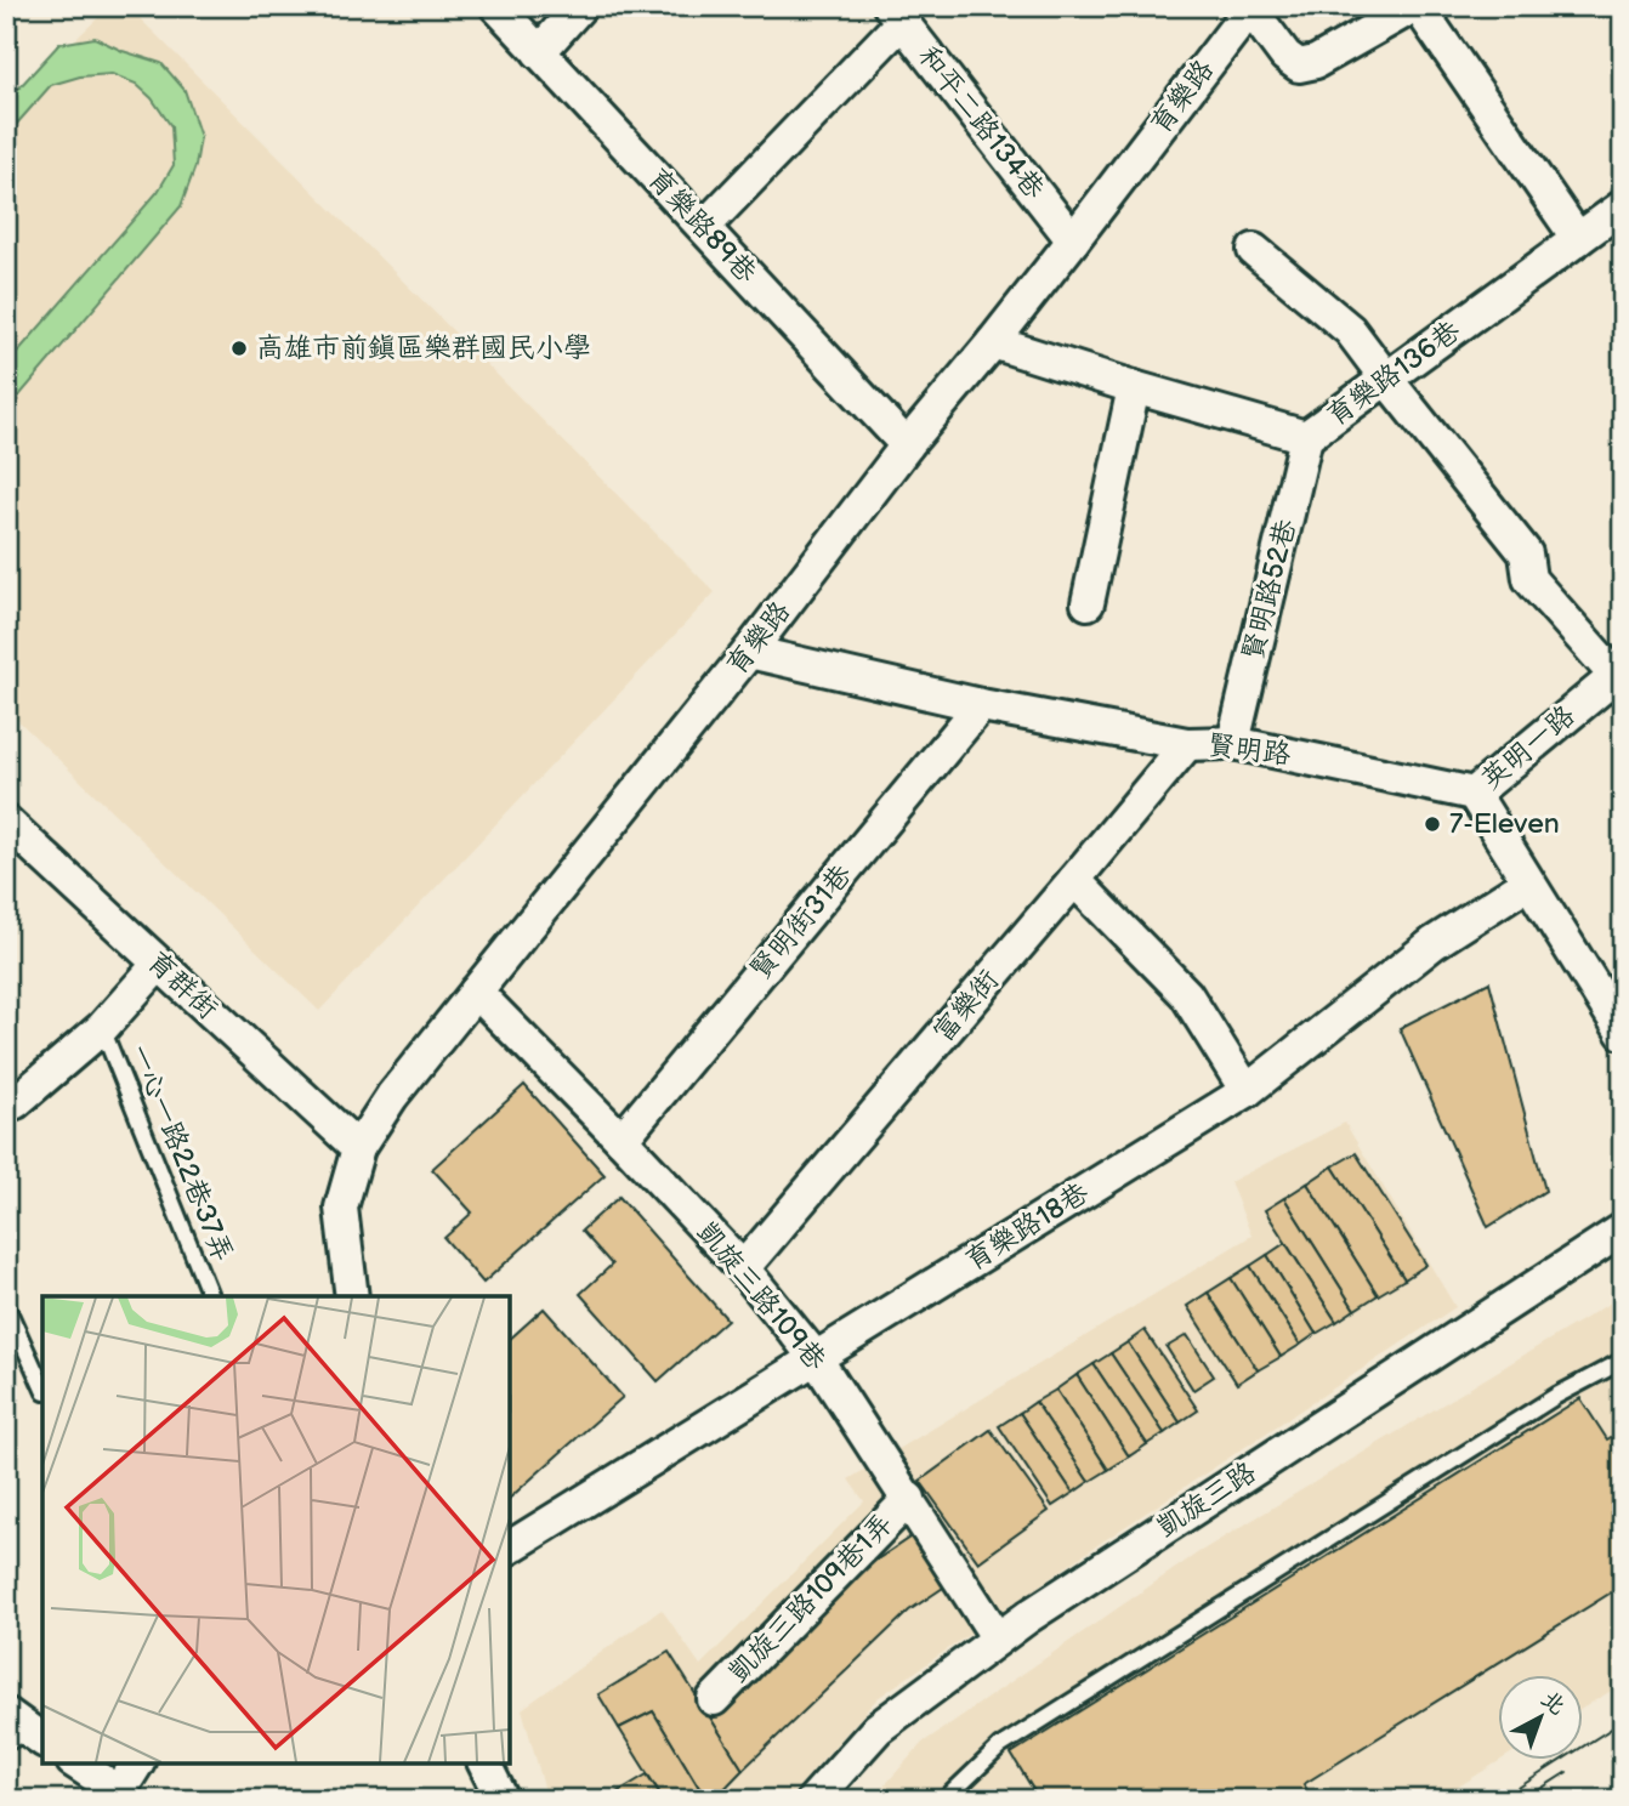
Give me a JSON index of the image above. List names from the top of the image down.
{
  "streets": {
    "street": [
      "育樂路",
      "和平二路134巷",
      "育樂路89巷",
      "育樂路136巷",
      "賢明路52巷",
      "英明一路",
      "賢明路",
      "賢明街31巷",
      "育群街",
      "富樂街",
      "育樂路18巷",
      "凱旋三路109巷",
      "凱旋三路",
      "凱旋三路109巷1弄"
    ],
    "lane": ["一心一路22巷37弄"]
  },
  "crossings": [
    ["育樂路", "和平二路134巷"],
    ["育樂路", "育樂路89巷"],
    ["育樂路", "育樂路136巷"],
    ["育樂路", "賢明路"],
    ["育樂路", "育群街"],
    ["育樂路", "凱旋三路109巷"],
    ["育樂路136巷", "賢明路52巷"],
    ["賢明路52巷", "賢明路"],
    ["英明一路", "賢明路"],
    ["賢明路", "賢明街31巷"],
    ["賢明路", "富樂街"],
    ["賢明街31巷", "凱旋三路109巷"],
    ["富樂街", "凱旋三路109巷"],
    ["育樂路18巷", "凱旋三路109巷"],
    ["凱旋三路109巷", "凱旋三路"],
    ["凱旋三路109巷", "凱旋三路109巷1弄"]
  ],
  "places": ["高雄市前鎮區樂群國民小學", "7-Eleven"],
  "north": "top right"
}
